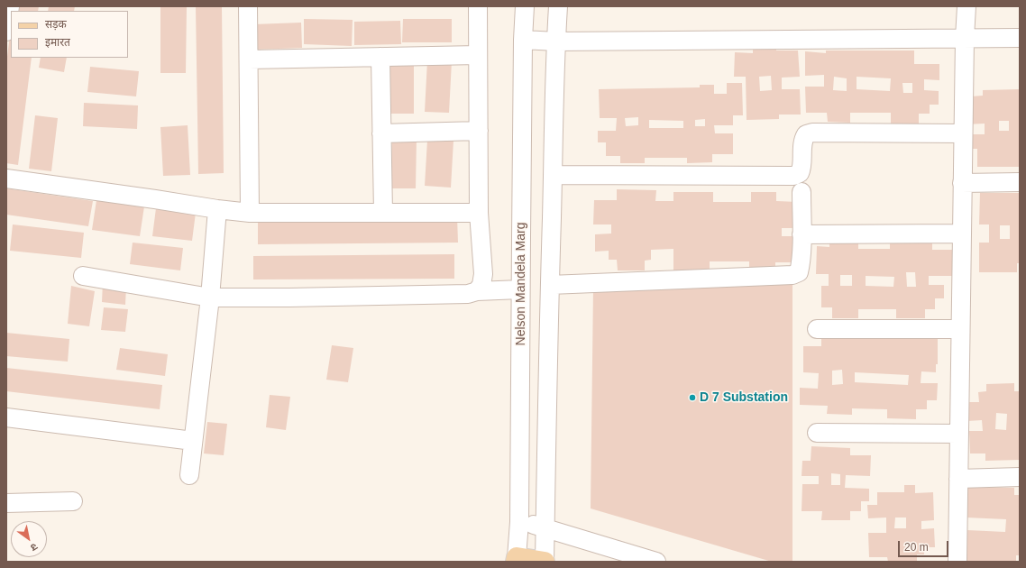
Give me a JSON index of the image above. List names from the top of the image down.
{
  "streets": {
    "street": ["Nelson Mandela Marg"]
  },
  "places": ["D 7 Substation"],
  "legend": ["सड़क", "इमारत"],
  "scale_bar": "20 m",
  "north": "bottom right"
}
